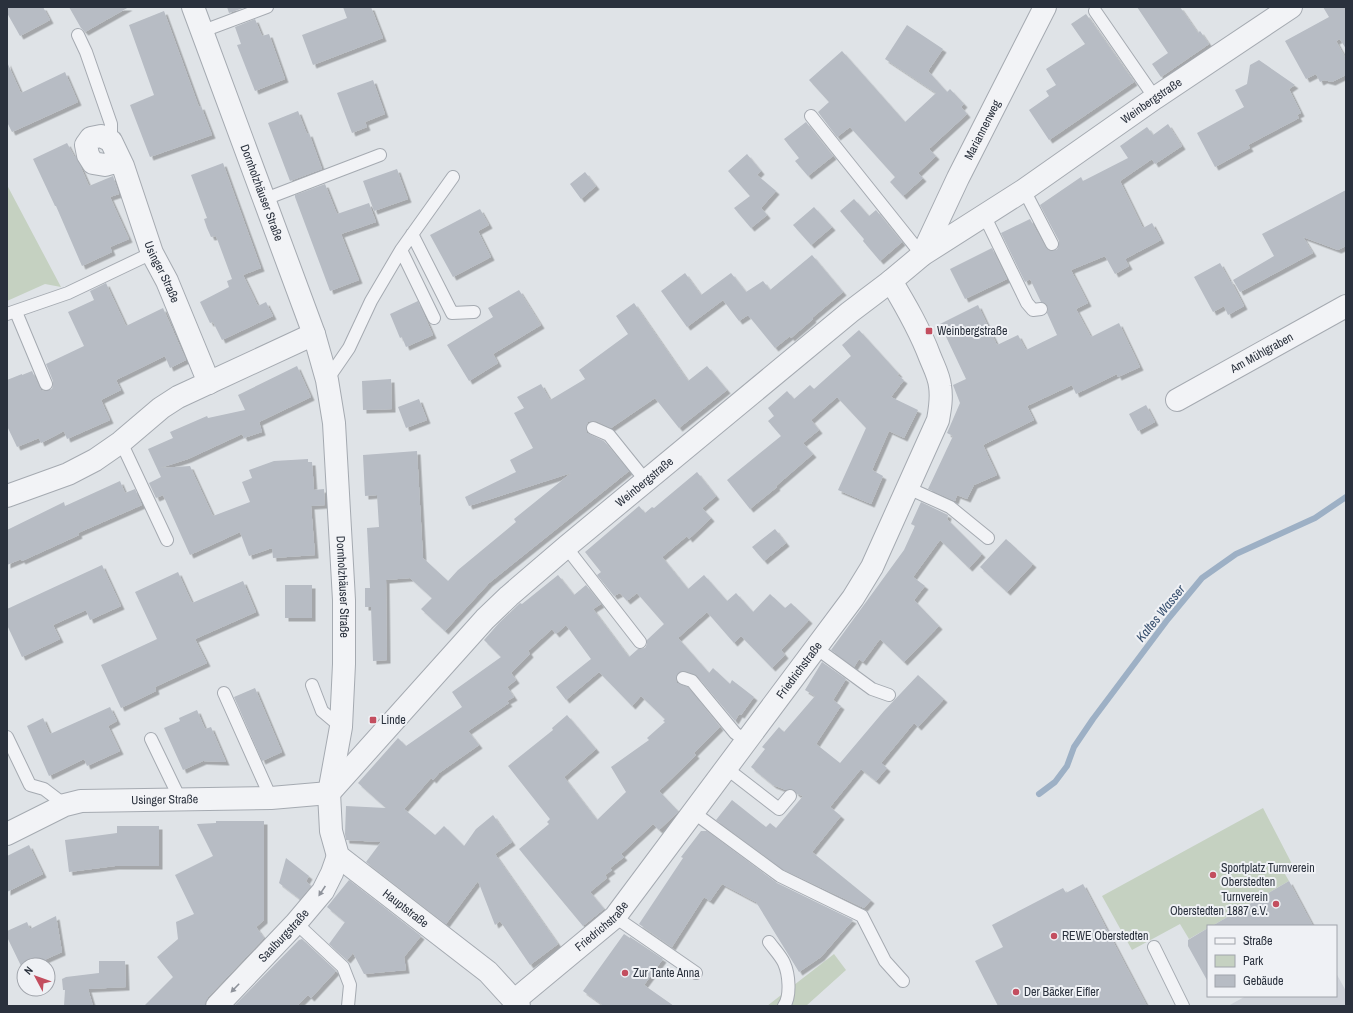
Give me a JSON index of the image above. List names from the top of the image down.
{
  "streets": {
    "street": [
      "Weinbergstraße",
      "Mariannenweg",
      "Dornholzhäuser Straße",
      "Usinger Straße",
      "Am Mühlgraben",
      "Friedrichstraße",
      "Hauptstraße",
      "Saalburgstraße"
    ]
  },
  "crossings": [
    ["Weinbergstraße", "Mariannenweg"],
    ["Weinbergstraße", "Dornholzhäuser Straße"],
    ["Weinbergstraße", "Usinger Straße"],
    ["Weinbergstraße", "Friedrichstraße"],
    ["Dornholzhäuser Straße", "Usinger Straße"],
    ["Friedrichstraße", "Hauptstraße"],
    ["Hauptstraße", "Saalburgstraße"]
  ],
  "one_way": ["Saalburgstraße"],
  "water": ["Kaltes Wasser"],
  "places": {
    "transit": ["Weinbergstraße", "Linde"],
    "other": [
      "Sportplatz Turnverein Oberstedten",
      "Turnverein Oberstedten 1887 e.V.",
      "REWE Oberstedten",
      "Zur Tante Anna",
      "Der Bäcker Eifler"
    ]
  },
  "legend": ["Straße", "Park", "Gebäude"],
  "north": "top left"
}
